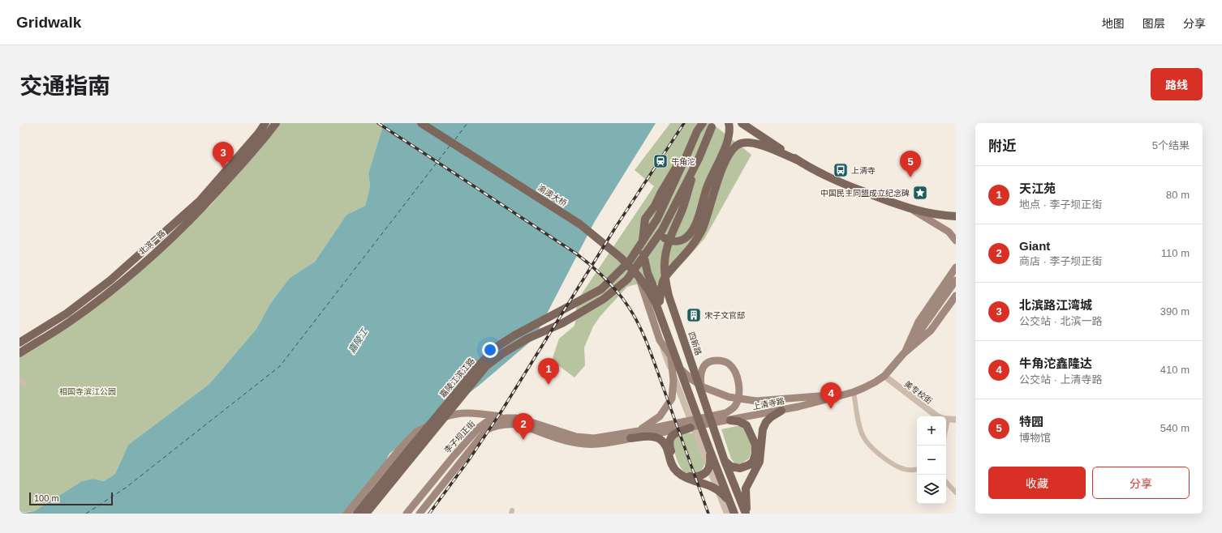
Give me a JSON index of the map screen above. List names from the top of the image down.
{
  "streets": {
    "main road": [
      "渝澳大桥",
      "北滨一路",
      "四新路",
      "嘉陵江滨江路",
      "上清寺路",
      "李子坝正街"
    ],
    "street": ["美专校街"]
  },
  "crossings": [
    ["四新路", "嘉陵江滨江路"],
    ["四新路", "上清寺路"],
    ["美专校街", "上清寺路"],
    ["上清寺路", "李子坝正街"]
  ],
  "water": ["嘉陵江"],
  "parks": ["相国寺滨江公园"],
  "places": {
    "station": ["牛角沱"],
    "bus stop": ["上清寺"],
    "place": ["中国民主同盟成立纪念碑"],
    "building": ["宋子文官邸"]
  },
  "scale_bar": "100 m",
  "page": {
    "header": "Gridwalk",
    "nav": ["地图", "图层", "分享"],
    "title": "交通指南",
    "buttons": [
      "路线",
      ["收藏", "分享"]
    ],
    "heading": ["附近", "5个结果"],
    "pins": [
      "3",
      "5",
      "1",
      "4",
      "2"
    ],
    "list": [
      {
        "mark": "1",
        "name": "天江苑",
        "note": "地点 · 李子坝正街",
        "value": "80 m"
      },
      {
        "mark": "2",
        "name": "Giant",
        "note": "商店 · 李子坝正街",
        "value": "110 m"
      },
      {
        "mark": "3",
        "name": "北滨路江湾城",
        "note": "公交站 · 北滨一路",
        "value": "390 m"
      },
      {
        "mark": "4",
        "name": "牛角沱鑫隆达",
        "note": "公交站 · 上清寺路",
        "value": "410 m"
      },
      {
        "mark": "5",
        "name": "特园",
        "note": "博物馆",
        "value": "540 m"
      }
    ],
    "map_buttons": ["+", "−"],
    "scale": "100 m"
  }
}
